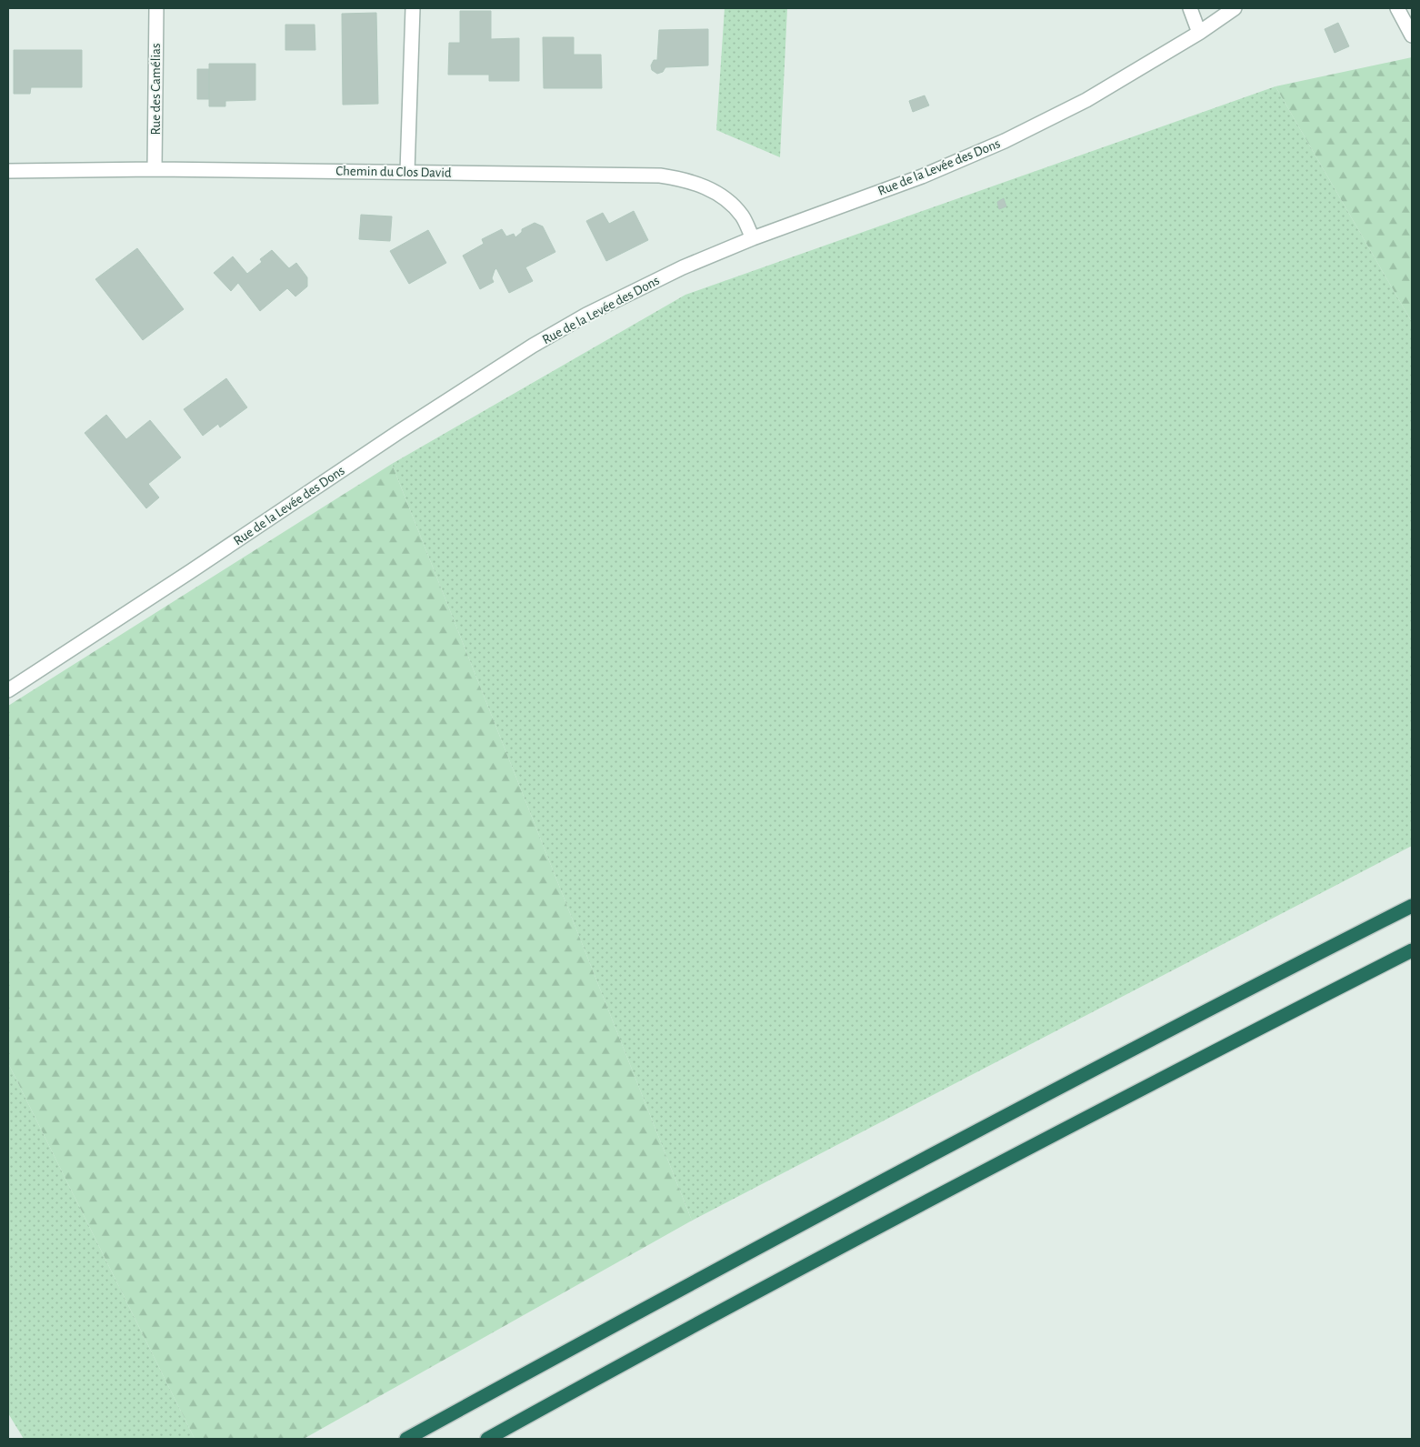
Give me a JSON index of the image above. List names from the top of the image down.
{
  "streets": {
    "street": ["Rue des Camélias", "Rue de la Levée des Dons", "Chemin du Clos David"]
  },
  "crossings": [
    ["Rue des Camélias", "Chemin du Clos David"],
    ["Rue de la Levée des Dons", "Chemin du Clos David"]
  ]
}
